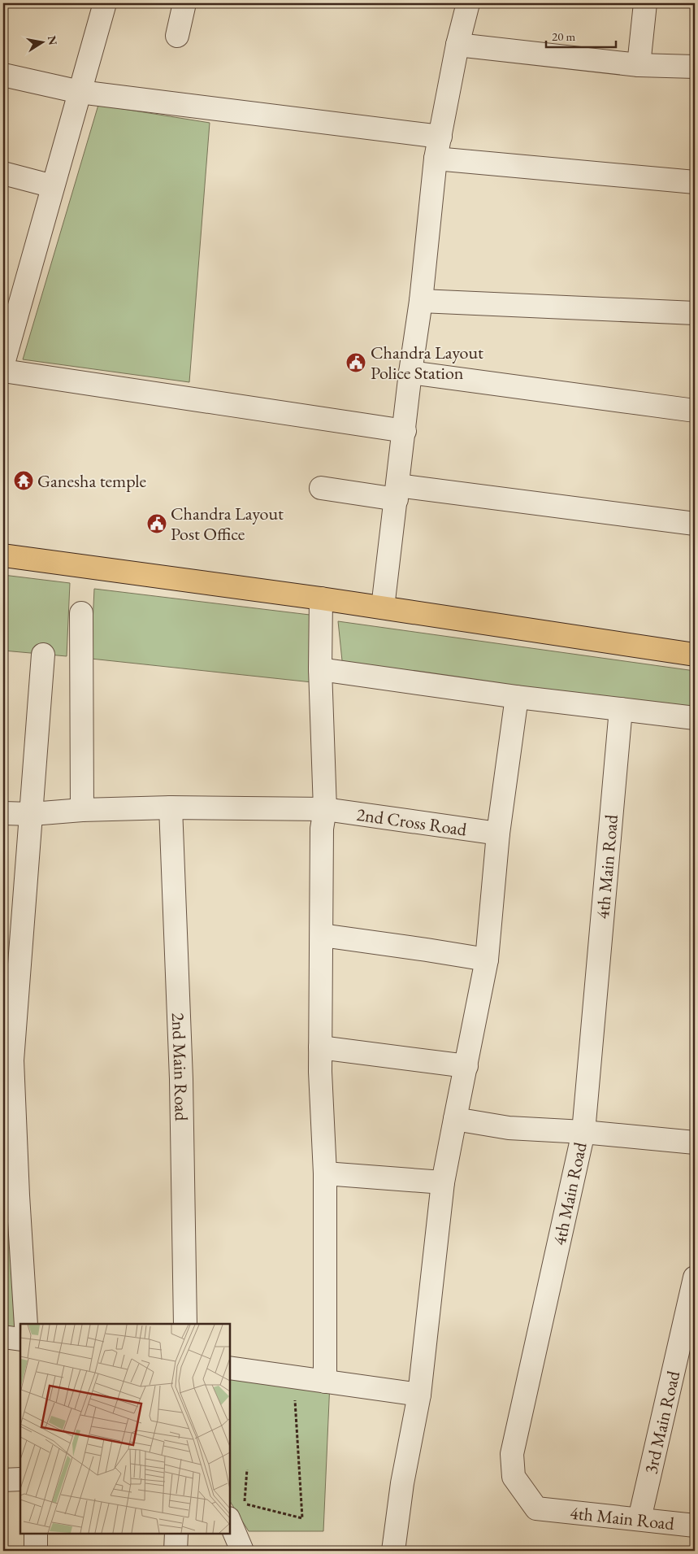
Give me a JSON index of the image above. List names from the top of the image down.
{
  "streets": {
    "street": [
      "2nd Cross Road",
      "4th Main Road",
      "2nd Main Road",
      "3rd Main Road"
    ]
  },
  "crossings": [
    ["2nd Cross Road", "2nd Main Road"],
    ["4th Main Road", "3rd Main Road"]
  ],
  "places": {
    "public building": ["Chandra Layout Police Station", "Chandra Layout Post Office"],
    "temple": ["Ganesha temple"]
  },
  "scale_bar": "20 m",
  "north": "right"
}
